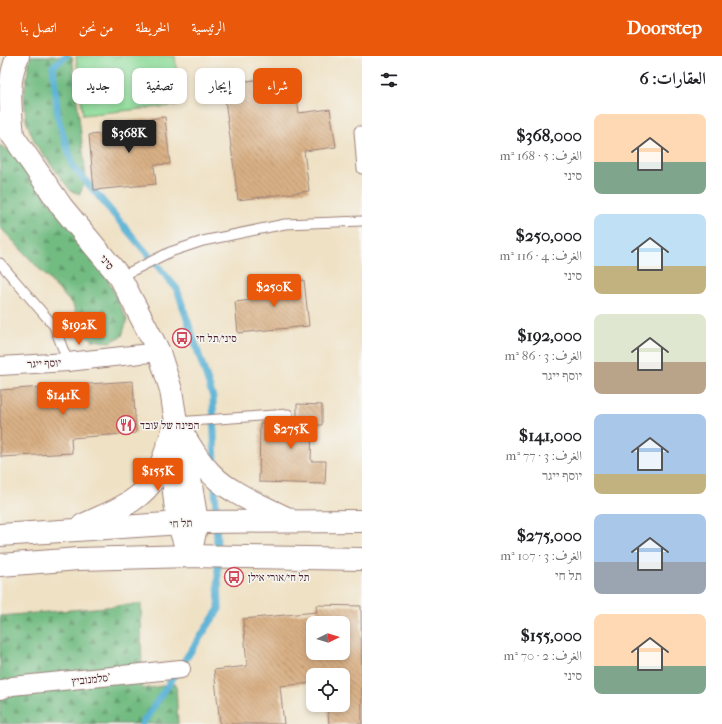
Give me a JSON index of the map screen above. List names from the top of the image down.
{
  "streets": {
    "main road": ["סיני", "תל חי"],
    "street": ["יוסף ייגר", "סלמנוביץ'"]
  },
  "crossings": [
    ["סיני", "יוסף ייגר"],
    ["סיני", "תל חי"]
  ],
  "places": {
    "bus stop": ["סיני/תל חי", "תל חי/אורי אילן"],
    "restaurant": ["הפינה של עובד"]
  },
  "north": "right",
  "page": {
    "header": "Doorstep",
    "nav": [
      "الرئيسية",
      "الخريطة",
      "من نحن",
      "اتصل بنا"
    ],
    "heading": "العقارات: 6",
    "chip": [
      "شراء",
      "إيجار",
      "تصفية",
      "جديد"
    ],
    "list": [
      {
        "name": "$368,000",
        "note": "الغرف: 5 · 168 m² · סיני"
      },
      {
        "name": "$250,000",
        "note": "الغرف: 4 · 116 m² · סיני"
      },
      {
        "name": "$192,000",
        "note": "الغرف: 3 · 86 m² · יוסף ייגר"
      },
      {
        "name": "$141,000",
        "note": "الغرف: 3 · 77 m² · יוסף ייגר"
      },
      {
        "name": "$275,000",
        "note": "الغرف: 3 · 107 m² · תל חי"
      },
      {
        "name": "$155,000",
        "note": "الغرف: 2 · 70 m² · סיני"
      }
    ],
    "price": [
      "$368K",
      "$250K",
      "$192K",
      "$141K",
      "$275K",
      "$155K"
    ]
  }
}
